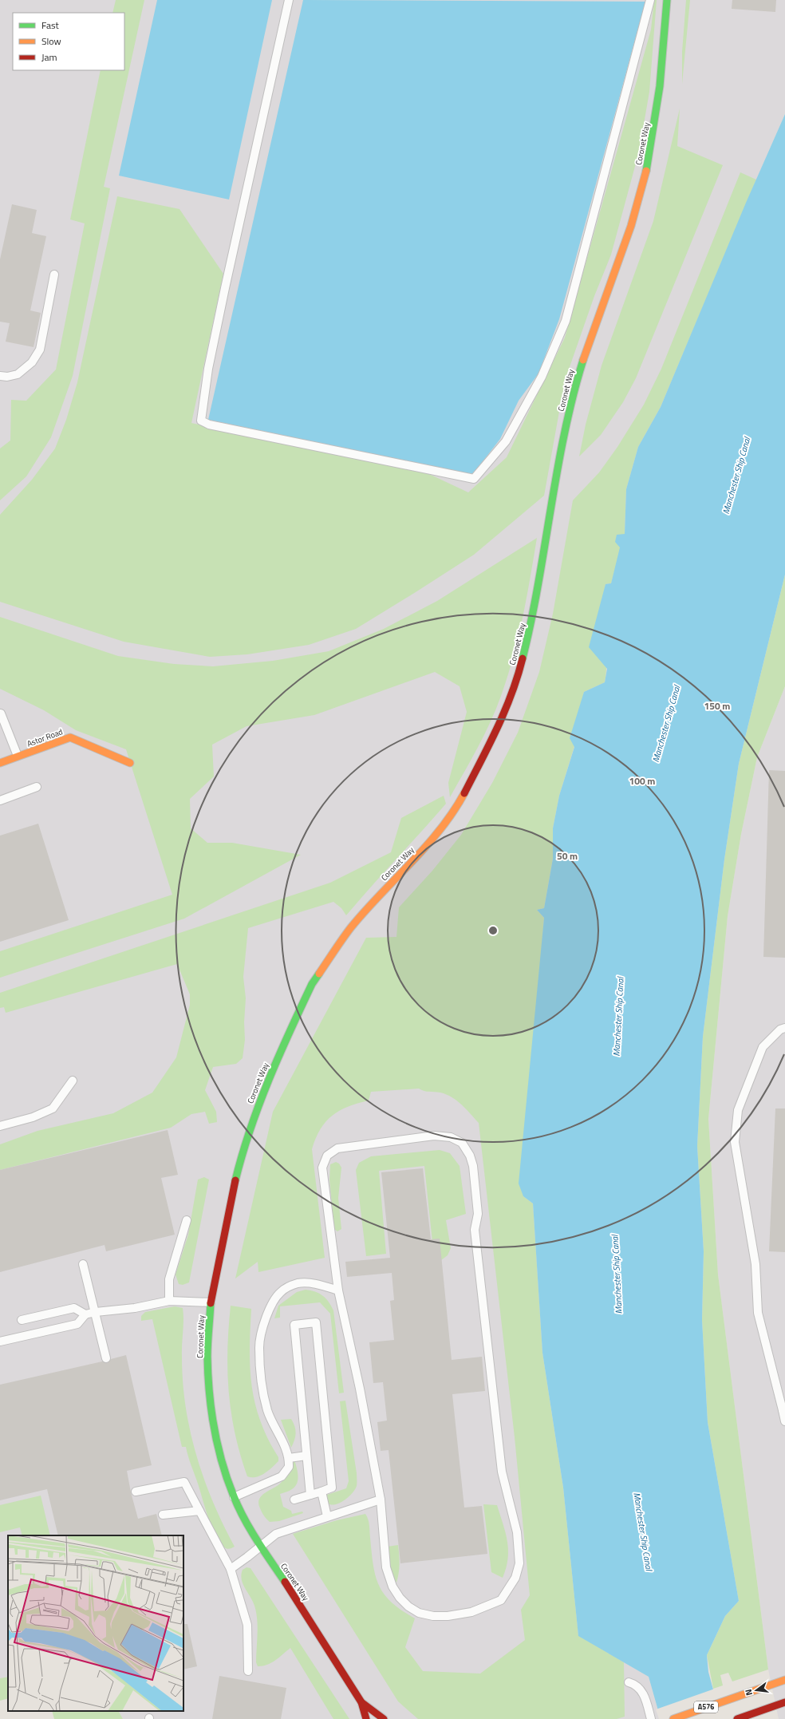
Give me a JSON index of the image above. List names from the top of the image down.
{
  "streets": {
    "street": ["Coronet Way", "Astor Road", "A576"]
  },
  "water": ["Manchester Ship Canal"],
  "legend": ["Fast", "Slow", "Jam"],
  "north": "left",
  "rings": ["150 m", "100 m", "50 m"]
}
